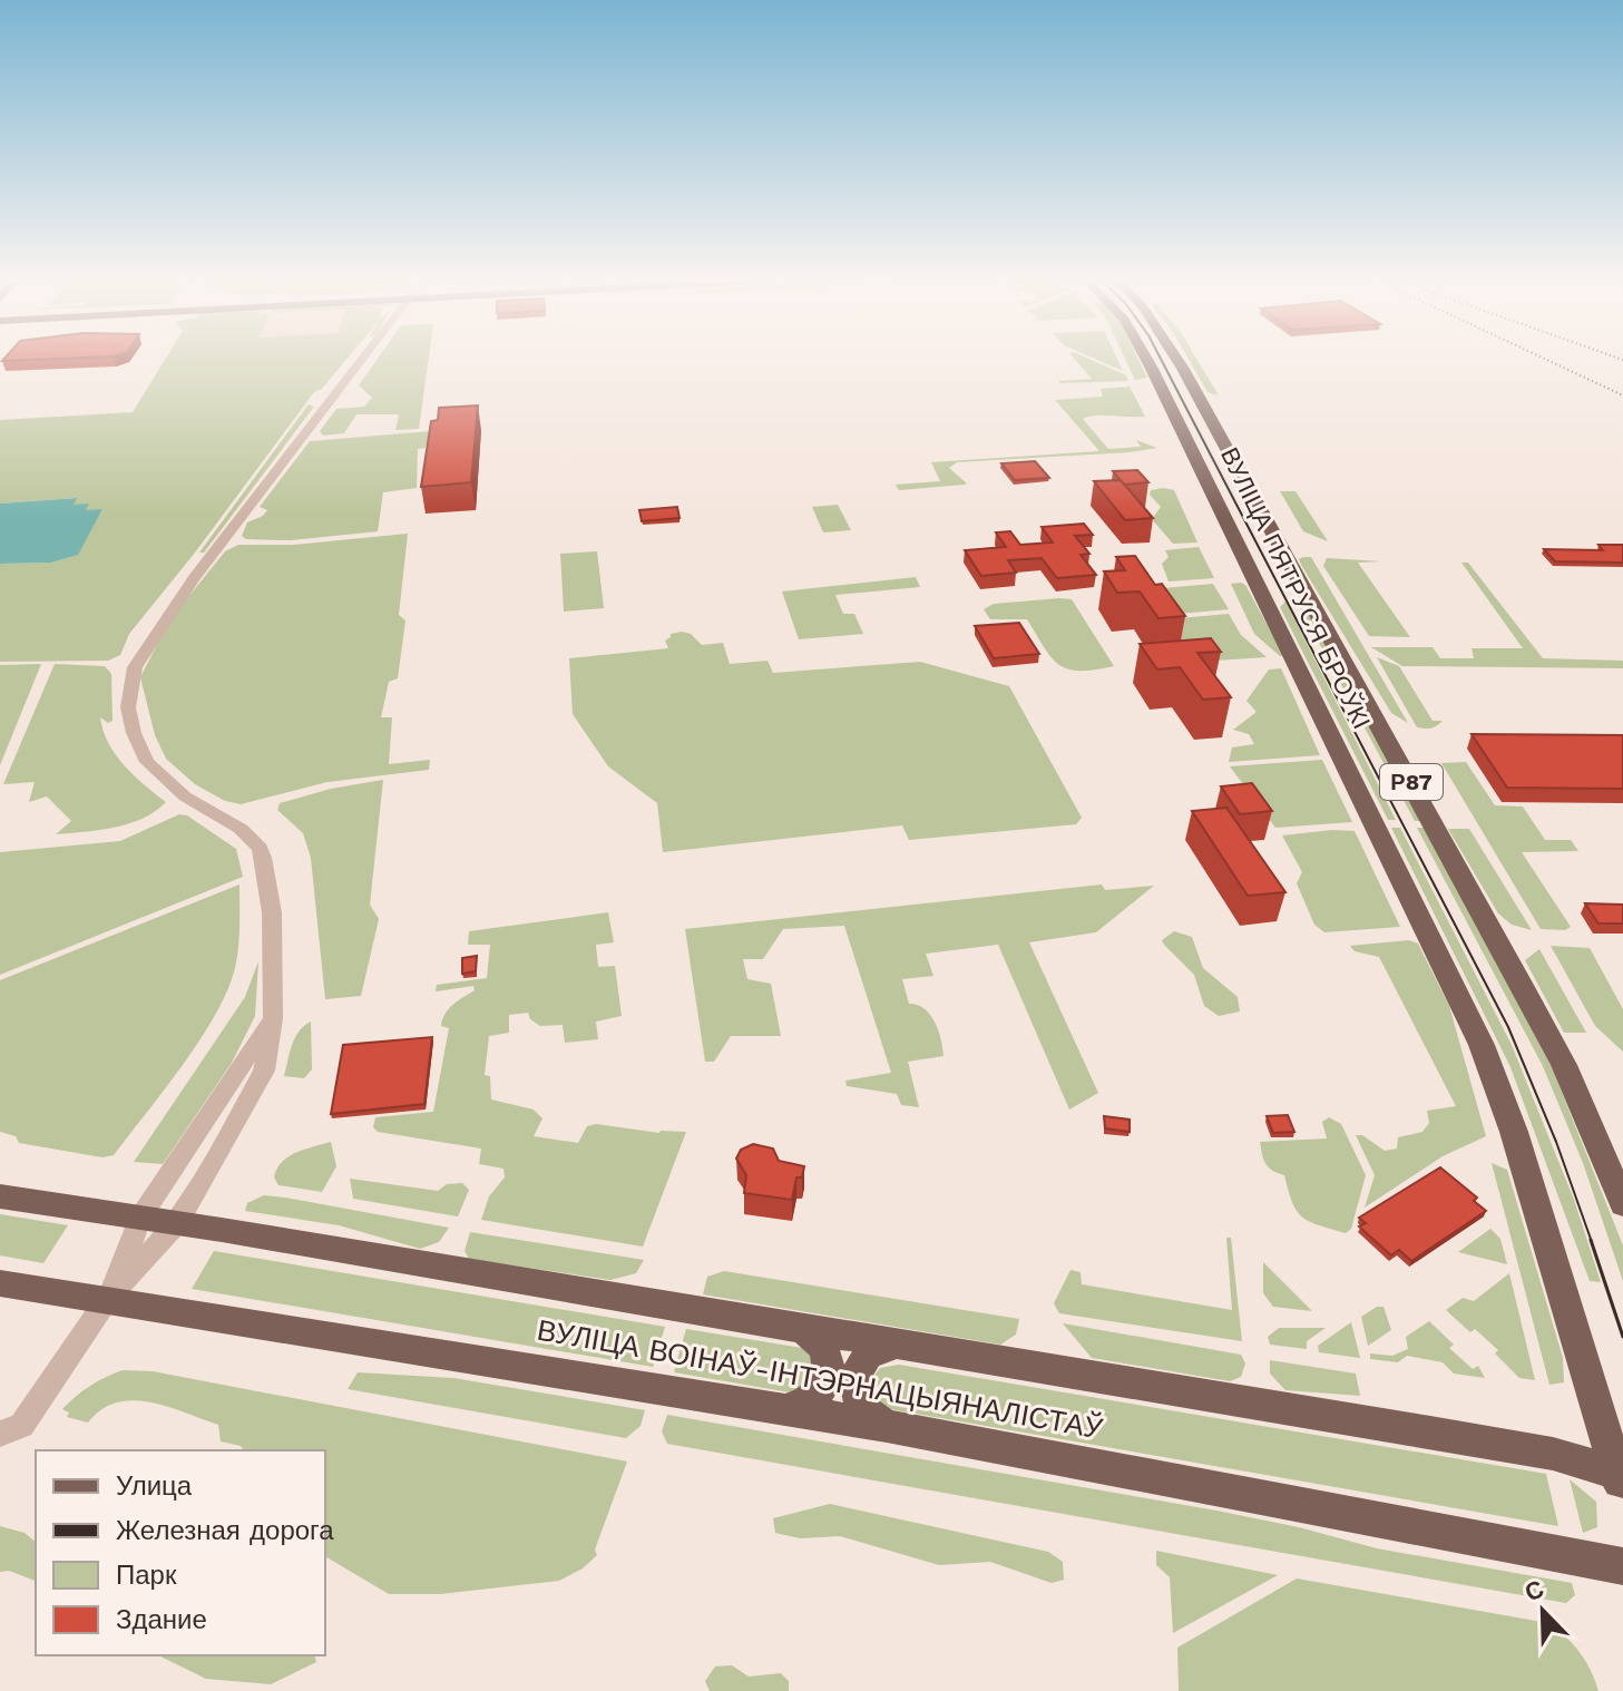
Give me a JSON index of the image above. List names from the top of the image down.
{
  "streets": {
    "main road": ["ВУЛІЦА ПЯТРУСЯ БРОЎКІ", "Р87", "ВУЛІЦА ВОІНАЎ-ІНТЭРНАЦЫЯНАЛІСТАЎ"]
  },
  "crossings": [
    ["ВУЛІЦА ПЯТРУСЯ БРОЎКІ", "ВУЛІЦА ВОІНАЎ-ІНТЭРНАЦЫЯНАЛІСТАЎ"]
  ],
  "legend": [
    "Улица",
    "Железная дорога",
    "Парк",
    "Здание"
  ],
  "north": "top left"
}
